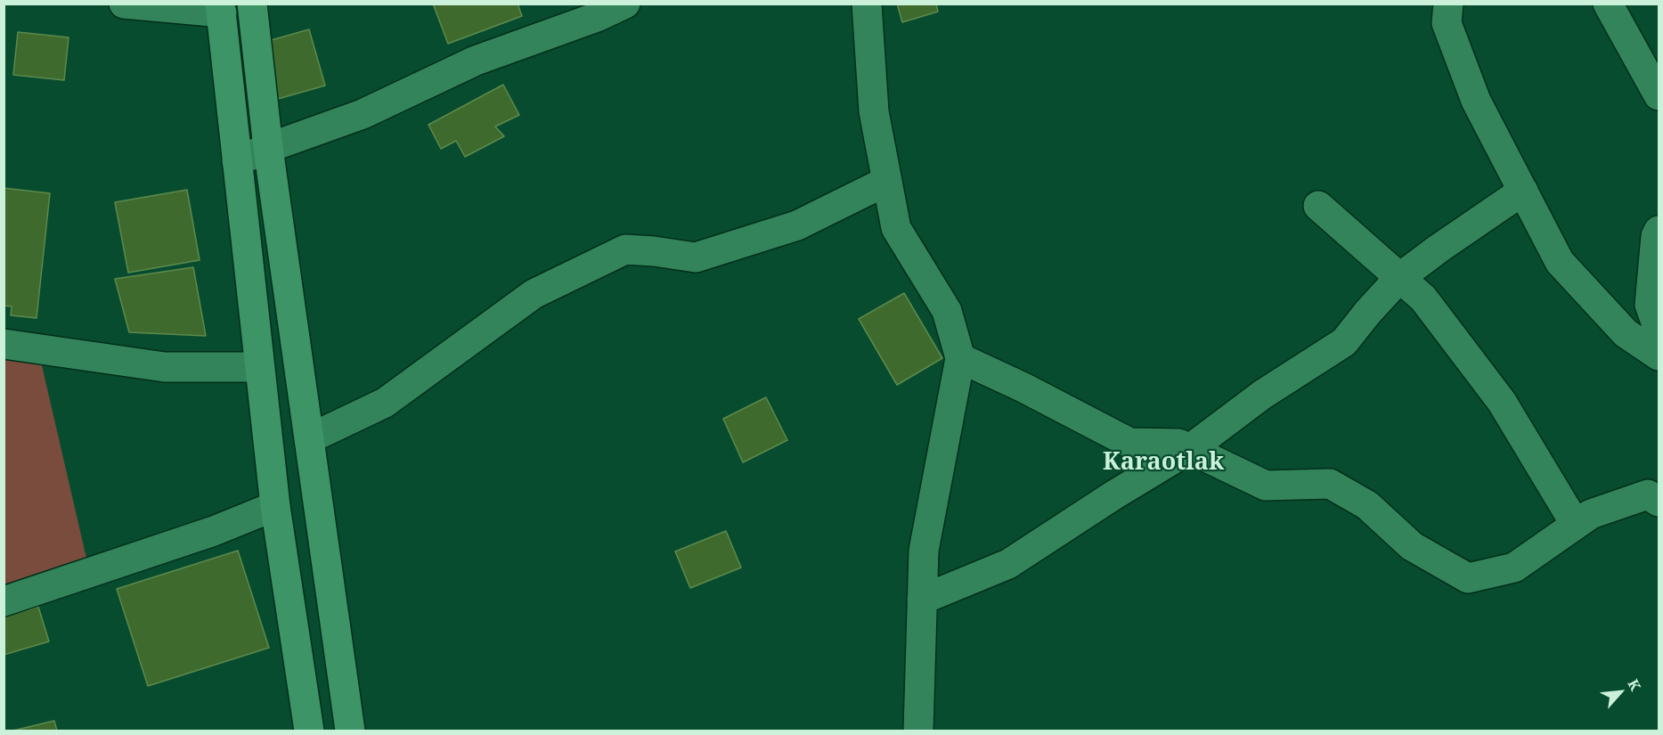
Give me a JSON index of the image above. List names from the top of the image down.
{
  "districts": ["Karaotlak"],
  "north": "top right"
}
